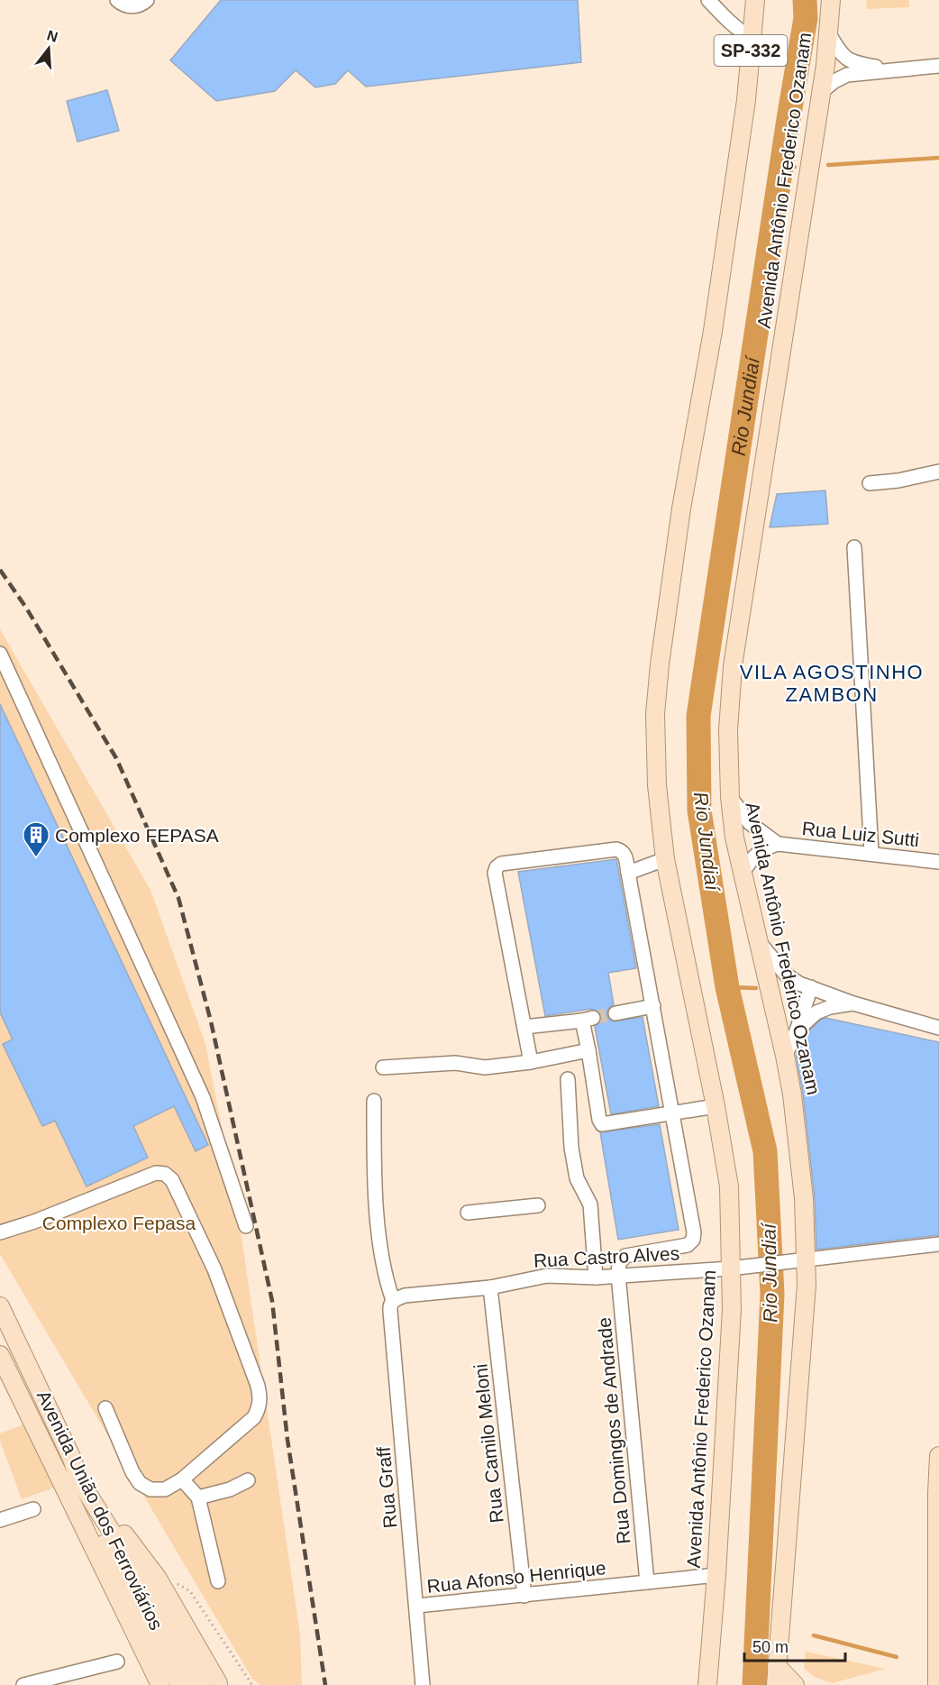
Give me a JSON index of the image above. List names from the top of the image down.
{
  "streets": {
    "main road": ["SP-332", "Avenida Antônio Frederico Ozanam", "Avenida União dos Ferroviários"],
    "street": [
      "Rua Luiz Sutti",
      "Rua Castro Alves",
      "Rua Domingos de Andrade",
      "Rua Camilo Meloni",
      "Rua Graff",
      "Rua Afonso Henrique"
    ]
  },
  "crossings": [
    ["Avenida Antônio Frederico Ozanam", "Rua Luiz Sutti"],
    ["Avenida Antônio Frederico Ozanam", "Rua Castro Alves"],
    ["Avenida Antônio Frederico Ozanam", "Rua Afonso Henrique"],
    ["Rua Castro Alves", "Rua Domingos de Andrade"],
    ["Rua Castro Alves", "Rua Camilo Meloni"],
    ["Rua Castro Alves", "Rua Graff"],
    ["Rua Domingos de Andrade", "Rua Afonso Henrique"],
    ["Rua Camilo Meloni", "Rua Afonso Henrique"],
    ["Rua Graff", "Rua Afonso Henrique"]
  ],
  "districts": ["VILA AGOSTINHO ZAMBON"],
  "water": ["Rio Jundiaí"],
  "parks": ["Complexo Fepasa"],
  "places": {
    "building": ["Complexo FEPASA"]
  },
  "scale_bar": "50 m",
  "north": "top"
}
